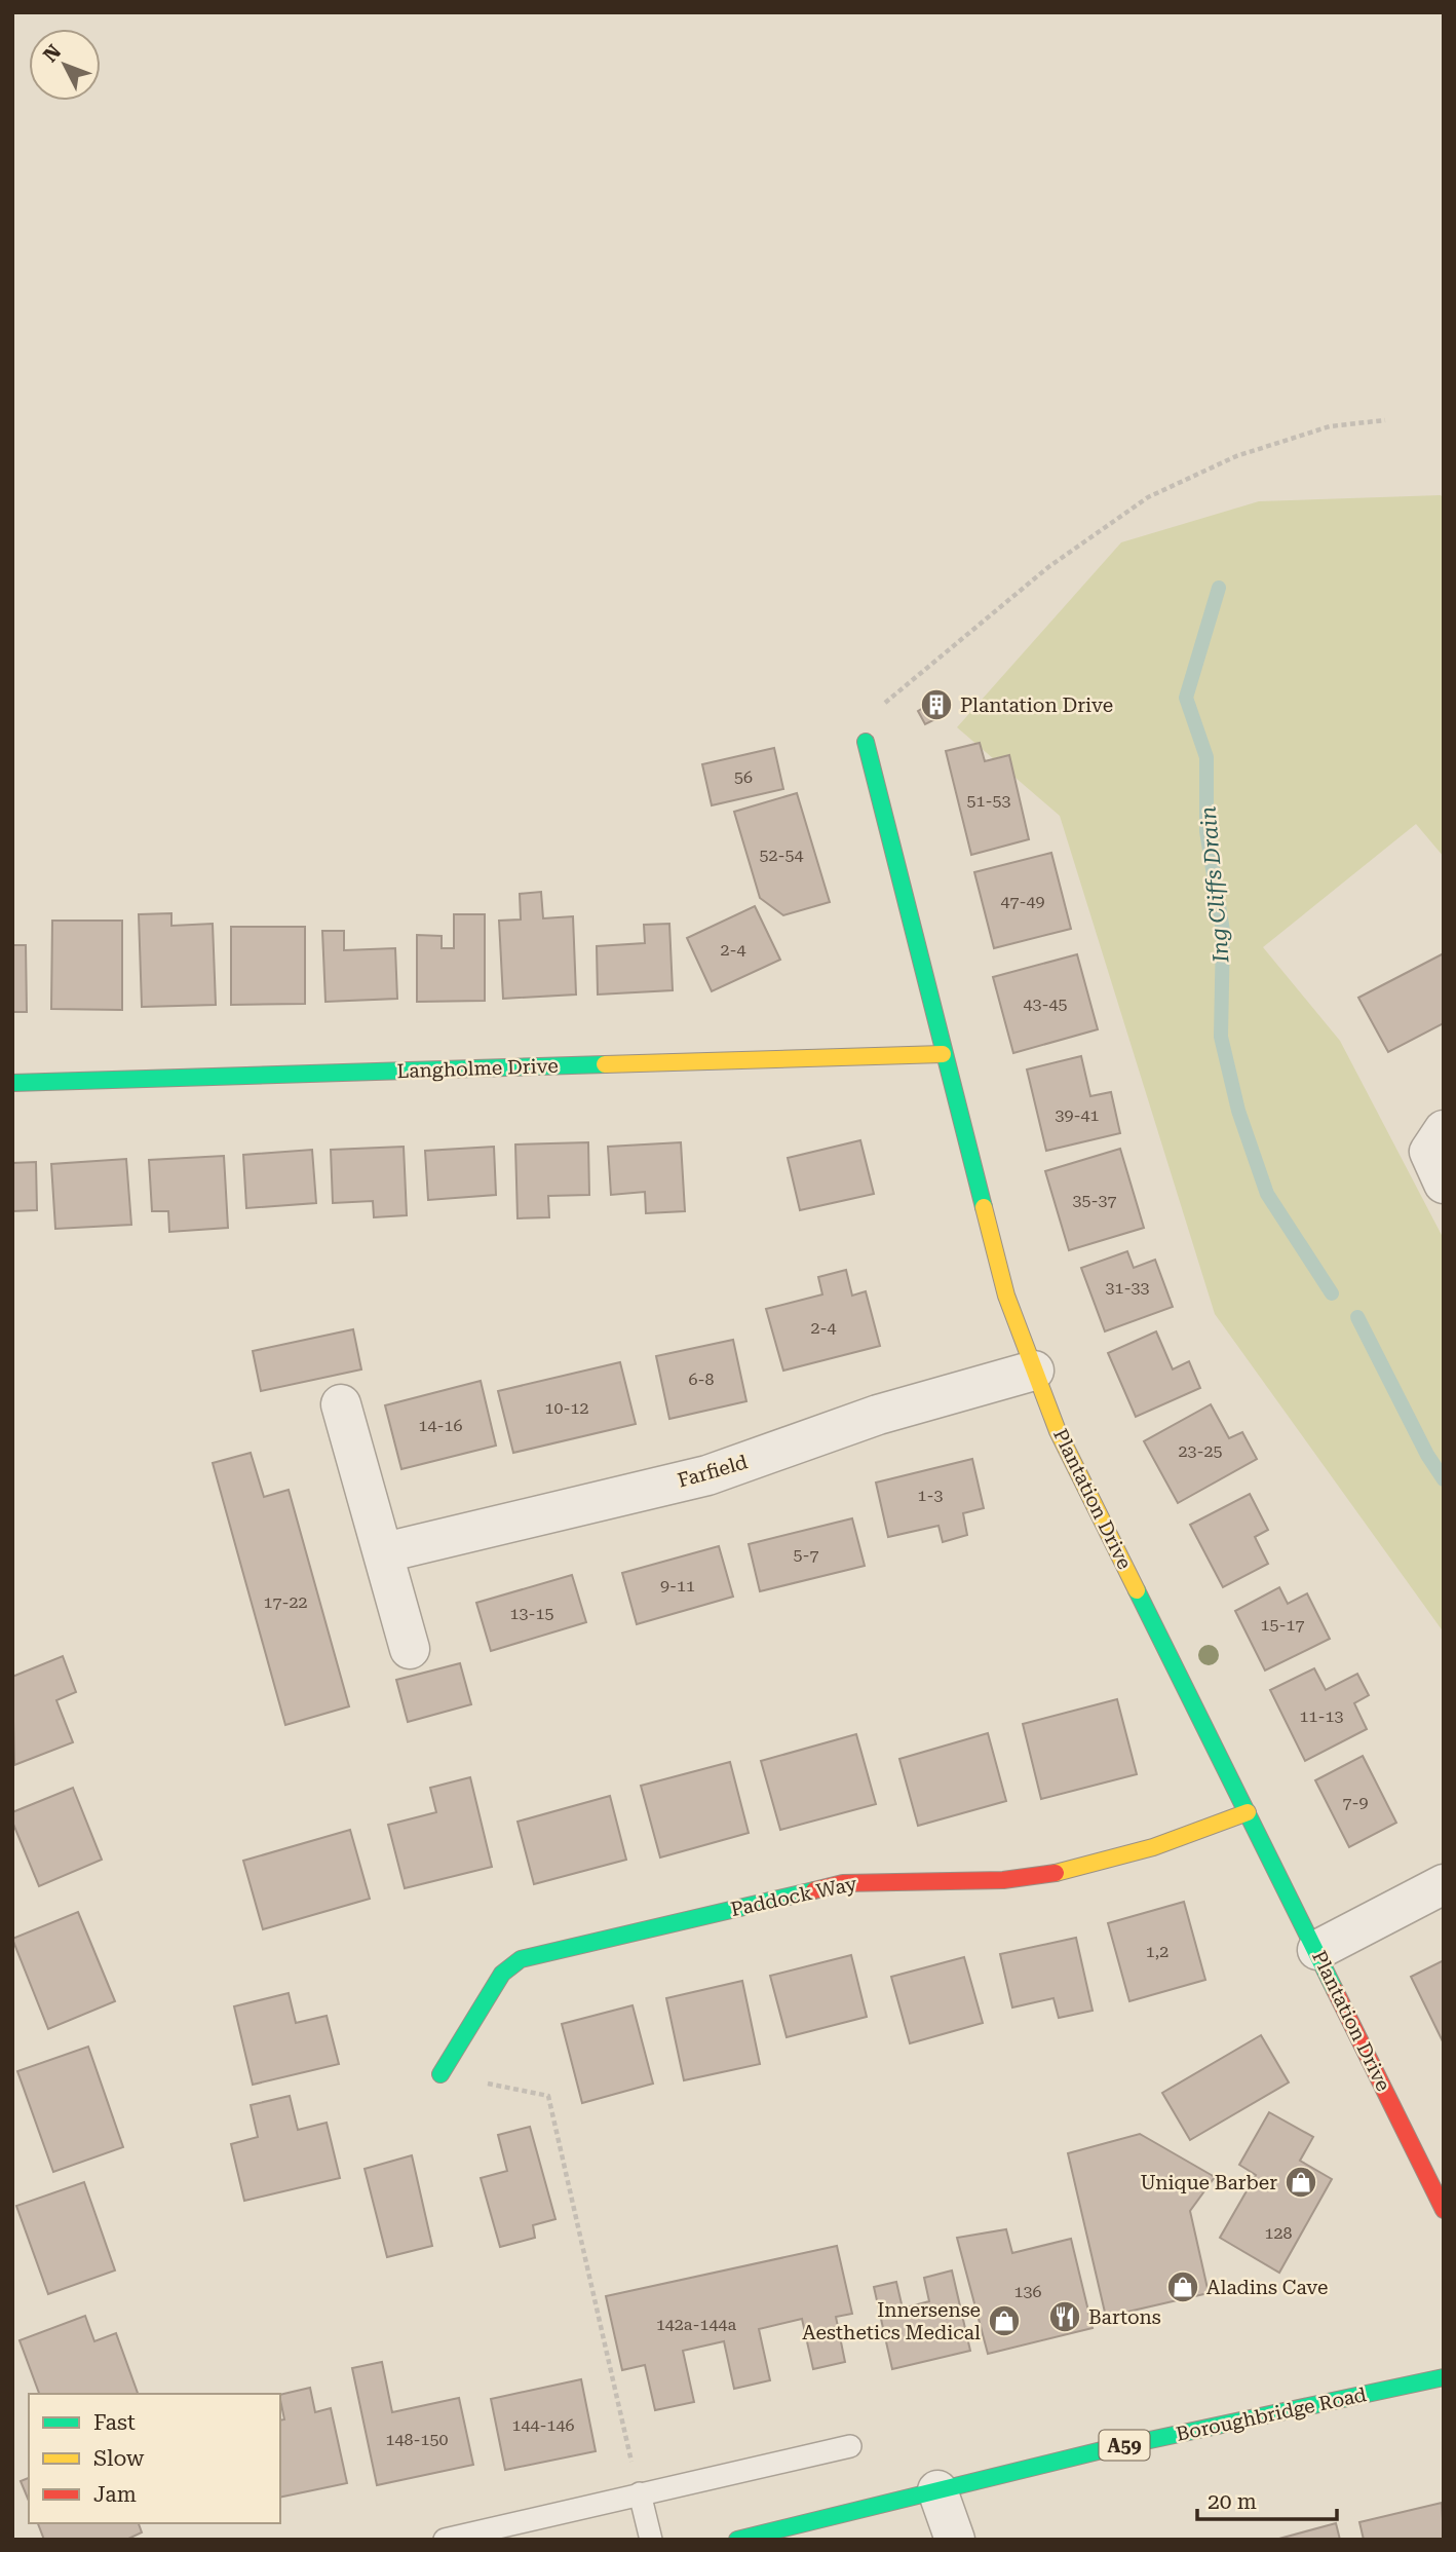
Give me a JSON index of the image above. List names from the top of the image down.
{
  "streets": {
    "street": [
      "Langholme Drive",
      "Farfield",
      "Plantation Drive",
      "Paddock Way",
      "Boroughbridge Road",
      "A59"
    ]
  },
  "crossings": [
    ["Langholme Drive", "Plantation Drive"],
    ["Farfield", "Plantation Drive"],
    ["Plantation Drive", "Paddock Way"]
  ],
  "water": ["Ing Cliffs Drain"],
  "places": {
    "building": ["Plantation Drive"],
    "shop": ["Unique Barber", "Aladins Cave", "Innersense Aesthetics Medical"],
    "restaurant": ["Bartons"]
  },
  "house_numbers": [
    "56",
    "51-53",
    "52-54",
    "47-49",
    "2-4",
    "43-45",
    "39-41",
    "35-37",
    "31-33",
    "2-4",
    "6-8",
    "10-12",
    "14-16",
    "23-25",
    "1-3",
    "5-7",
    "9-11",
    "17-22",
    "13-15",
    "15-17",
    "11-13",
    "7-9",
    "1,2",
    "128",
    "136",
    "142a-144a",
    "144-146",
    "148-150"
  ],
  "legend": ["Fast", "Slow", "Jam"],
  "scale_bar": "20 m",
  "north": "top left"
}
